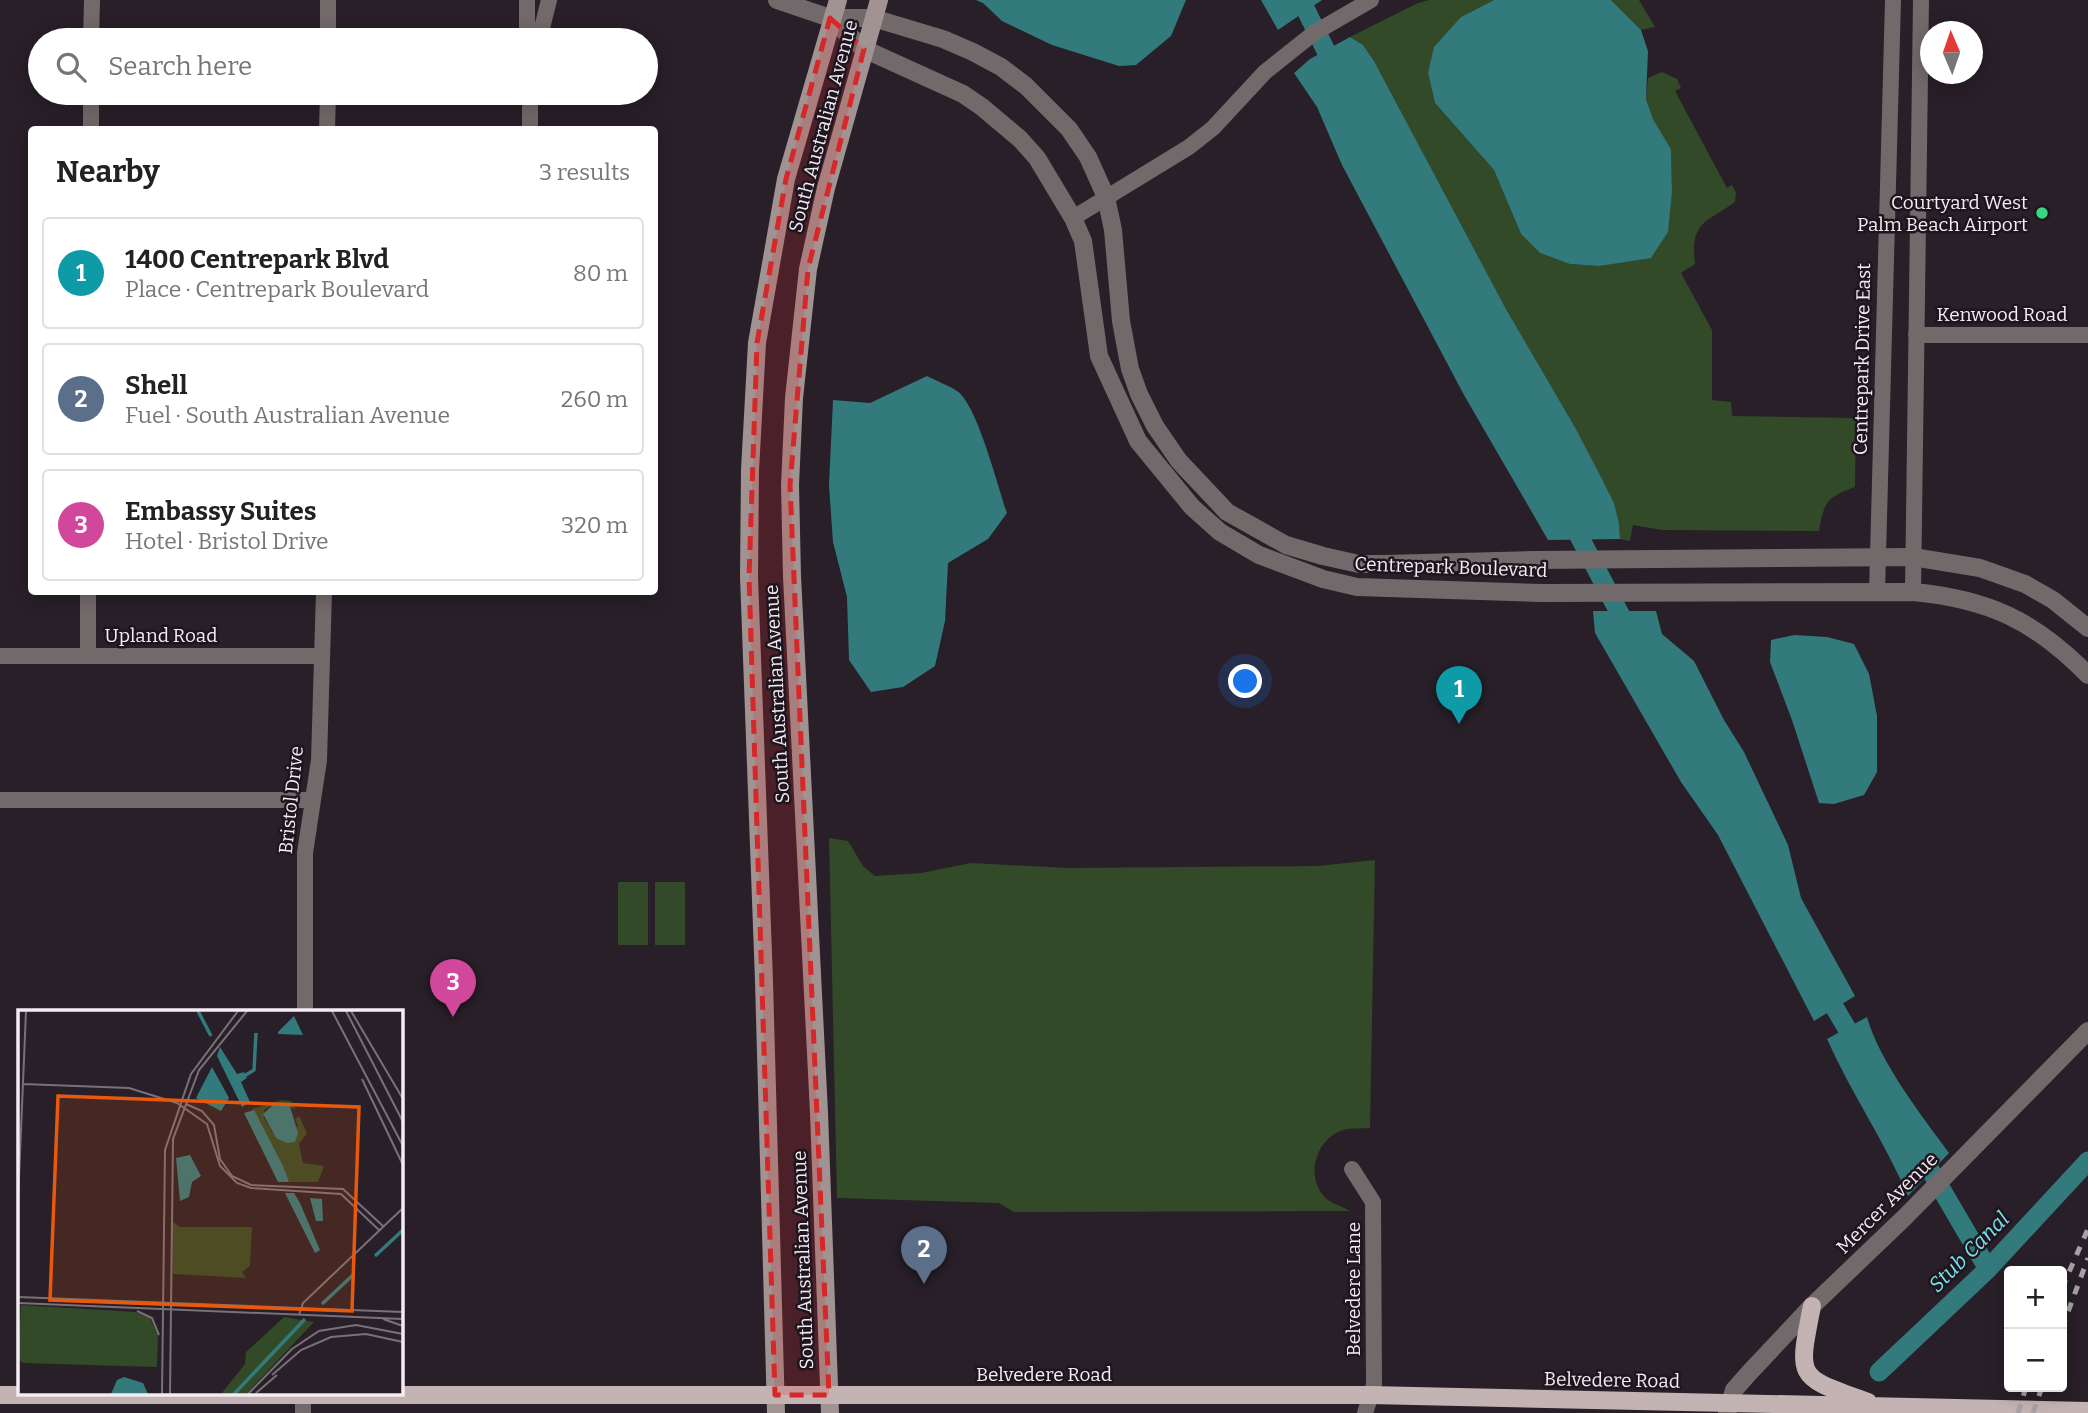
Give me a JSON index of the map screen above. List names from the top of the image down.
{
  "streets": {
    "main road": ["South Australian Avenue", "Belvedere Road"],
    "street": [
      "Kenwood Road",
      "Centrepark Drive East",
      "Centrepark Boulevard",
      "Upland Road",
      "Bristol Drive",
      "Mercer Avenue",
      "Belvedere Lane"
    ]
  },
  "crossings": [
    ["South Australian Avenue", "Centrepark Boulevard"],
    ["South Australian Avenue", "Belvedere Road"],
    ["Centrepark Drive East", "Centrepark Boulevard"],
    ["Upland Road", "Bristol Drive"],
    ["Mercer Avenue", "Belvedere Road"],
    ["Belvedere Lane", "Belvedere Road"]
  ],
  "water": ["Stub Canal"],
  "places": ["Courtyard West Palm Beach Airport"],
  "north": "top",
  "page": {
    "search": "Search here",
    "heading": ["Nearby", "3 results"],
    "list": [
      {
        "mark": "1",
        "name": "1400 Centrepark Blvd",
        "note": "Place · Centrepark Boulevard",
        "value": "80 m"
      },
      {
        "mark": "2",
        "name": "Shell",
        "note": "Fuel · South Australian Avenue",
        "value": "260 m"
      },
      {
        "mark": "3",
        "name": "Embassy Suites",
        "note": "Hotel · Bristol Drive",
        "value": "320 m"
      }
    ],
    "pins": ["1", "3", "2"],
    "map_buttons": ["+", "−"]
  }
}
